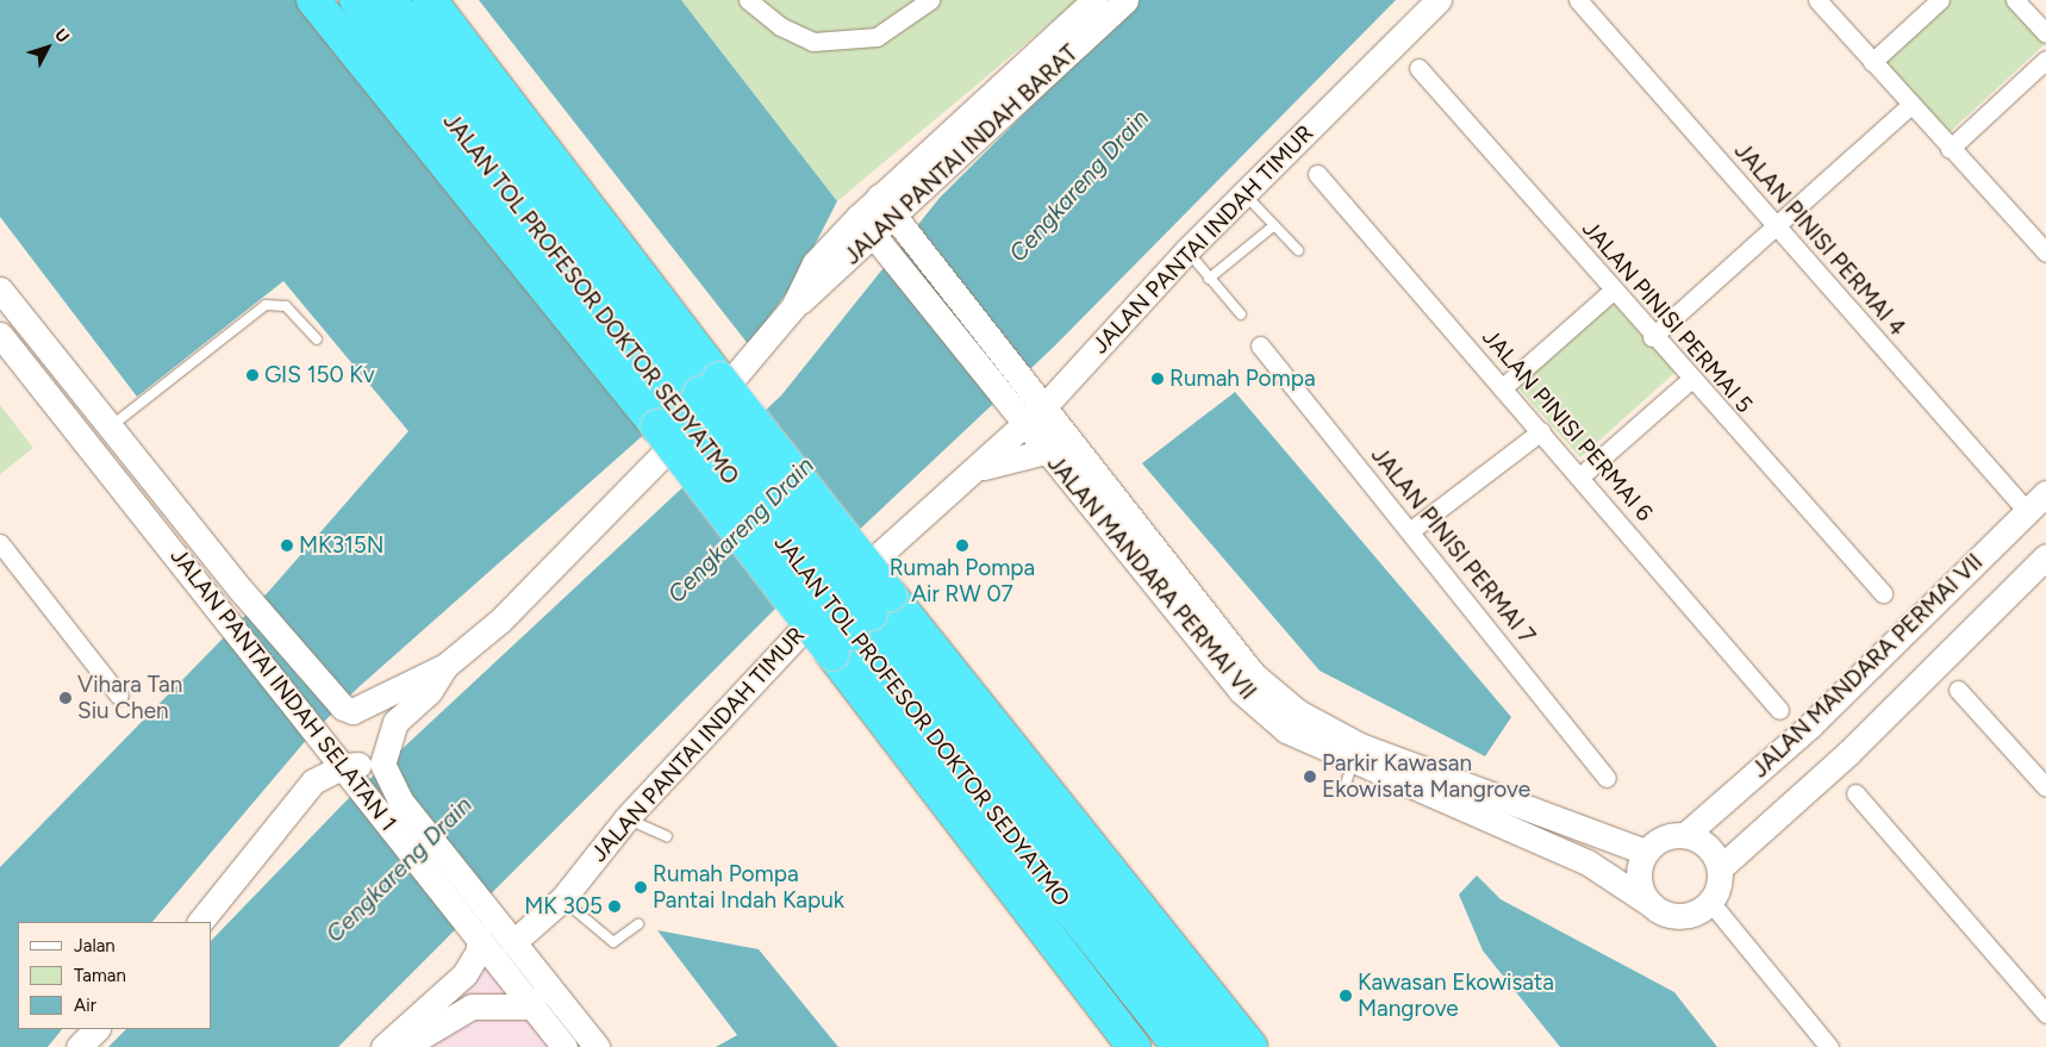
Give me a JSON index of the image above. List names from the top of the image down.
{
  "streets": {
    "highway": ["JALAN TOL PROFESOR DOKTOR SEDYATMO"],
    "main road": [
      "JALAN PANTAI INDAH BARAT",
      "JALAN PANTAI INDAH TIMUR",
      "JALAN MANDARA PERMAI VII",
      "JALAN PANTAI INDAH SELATAN 1"
    ],
    "street": [
      "JALAN PINISI PERMAI 4",
      "JALAN PINISI PERMAI 5",
      "JALAN PINISI PERMAI 6",
      "JALAN PINISI PERMAI 7"
    ]
  },
  "crossings": [
    ["JALAN PANTAI INDAH BARAT", "JALAN MANDARA PERMAI VII"],
    ["JALAN PANTAI INDAH BARAT", "JALAN PANTAI INDAH SELATAN 1"],
    ["JALAN PANTAI INDAH TIMUR", "JALAN MANDARA PERMAI VII"],
    ["JALAN PANTAI INDAH TIMUR", "JALAN PANTAI INDAH SELATAN 1"],
    ["JALAN PINISI PERMAI 4", "JALAN MANDARA PERMAI VII"]
  ],
  "water": ["Cengkareng Drain"],
  "places": [
    "GIS 150 Kv",
    "Rumah Pompa",
    "MK315N",
    "Rumah Pompa Air RW 07",
    "Vihara Tan Siu Chen",
    "Parkir Kawasan Ekowisata Mangrove",
    "Rumah Pompa Pantai Indah Kapuk",
    "MK 305",
    "Kawasan Ekowisata Mangrove"
  ],
  "legend": ["Jalan", "Taman", "Air"],
  "north": "top right"
}
